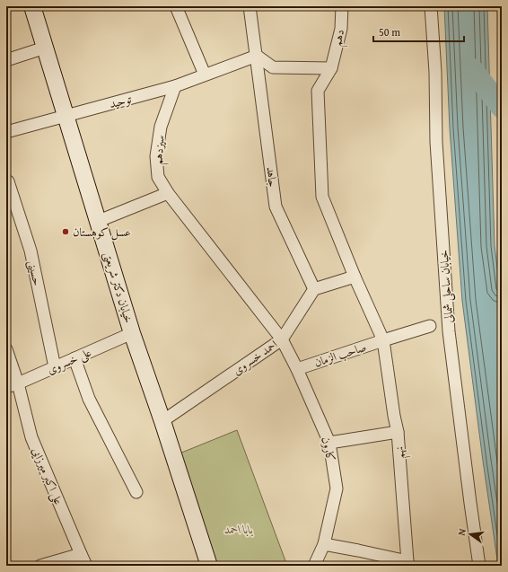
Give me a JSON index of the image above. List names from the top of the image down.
{
  "streets": {
    "street": [
      "دهم",
      "توحید",
      "سیزدهم",
      "جاهد",
      "حسینی",
      "خیابان ساحلی شمالی",
      "خیابان دکتر شریعتی",
      "صاحب الزمان",
      "احمد خسروی",
      "علی خسروی",
      "کارون",
      "نهم",
      "علی اکبر میرزایی"
    ]
  },
  "crossings": [
    ["دهم", "نهم"],
    ["توحید", "سیزدهم"],
    ["توحید", "خیابان دکتر شریعتی"],
    ["سیزدهم", "احمد خسروی"],
    ["سیزدهم", "کارون"],
    ["جاهد", "احمد خسروی"],
    ["حسینی", "علی خسروی"],
    ["خیابان دکتر شریعتی", "احمد خسروی"],
    ["خیابان دکتر شریعتی", "علی خسروی"],
    ["صاحب الزمان", "کارون"],
    ["صاحب الزمان", "نهم"],
    ["احمد خسروی", "کارون"],
    ["علی خسروی", "علی اکبر میرزایی"]
  ],
  "parks": ["بابا احمد"],
  "places": ["عسل کوهستان"],
  "scale_bar": "50 m",
  "north": "left"
}
